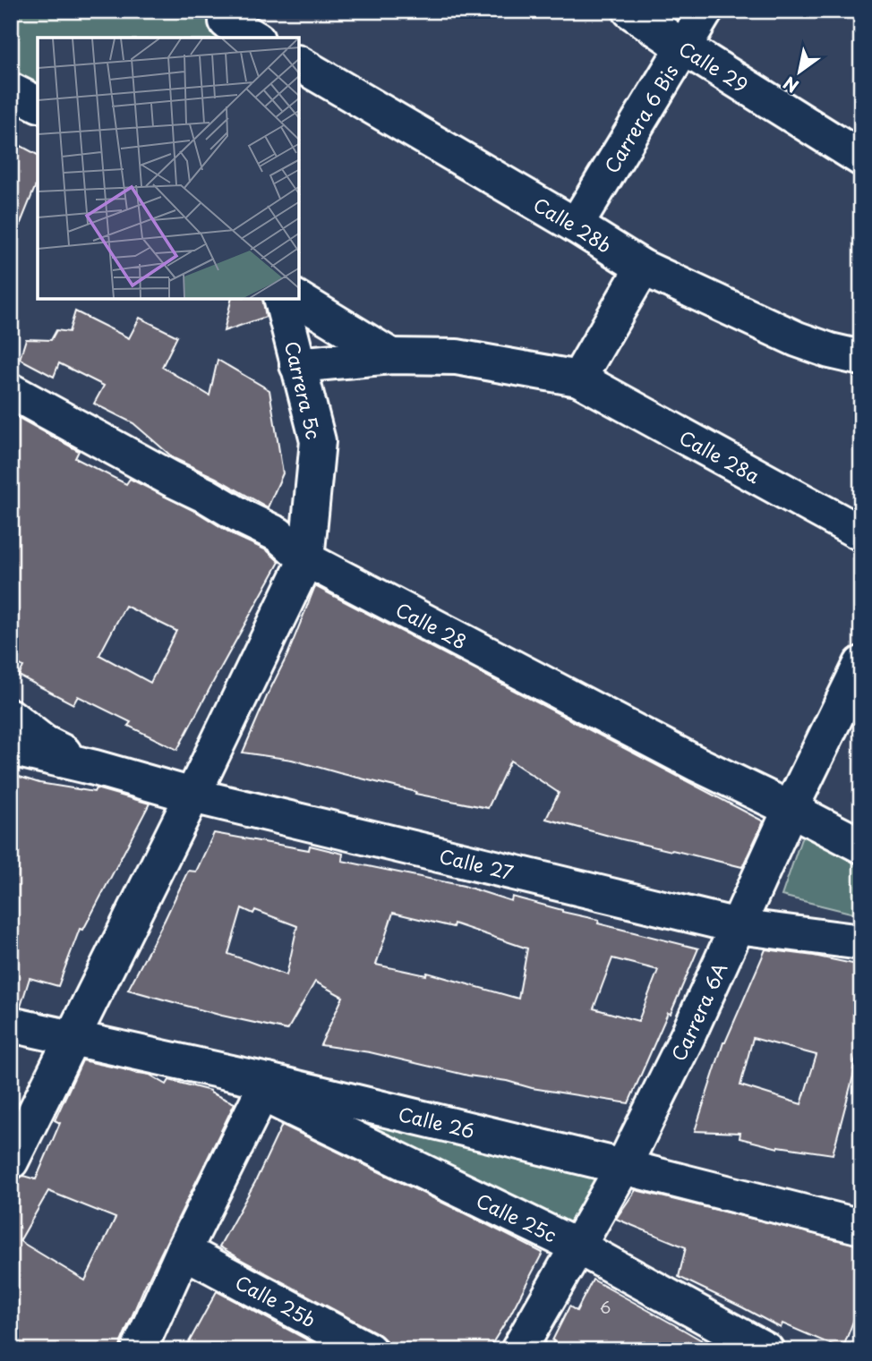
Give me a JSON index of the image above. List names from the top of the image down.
{
  "streets": {
    "street": [
      "Calle 29",
      "Carrera 6 Bis",
      "Calle 28b",
      "Carrera 5c",
      "Calle 28a",
      "Calle 28",
      "Calle 27",
      "Carrera 6A",
      "Calle 26",
      "Calle 25c",
      "Calle 25b"
    ]
  },
  "crossings": [
    ["Calle 29", "Carrera 6 Bis"],
    ["Carrera 6 Bis", "Calle 28b"],
    ["Carrera 5c", "Calle 28a"],
    ["Carrera 5c", "Calle 28"],
    ["Calle 28", "Carrera 6A"],
    ["Calle 27", "Carrera 6A"],
    ["Carrera 6A", "Calle 26"],
    ["Carrera 6A", "Calle 25c"],
    ["Calle 26", "Calle 25c"]
  ],
  "house_numbers": ["6"],
  "north": "bottom left"
}
